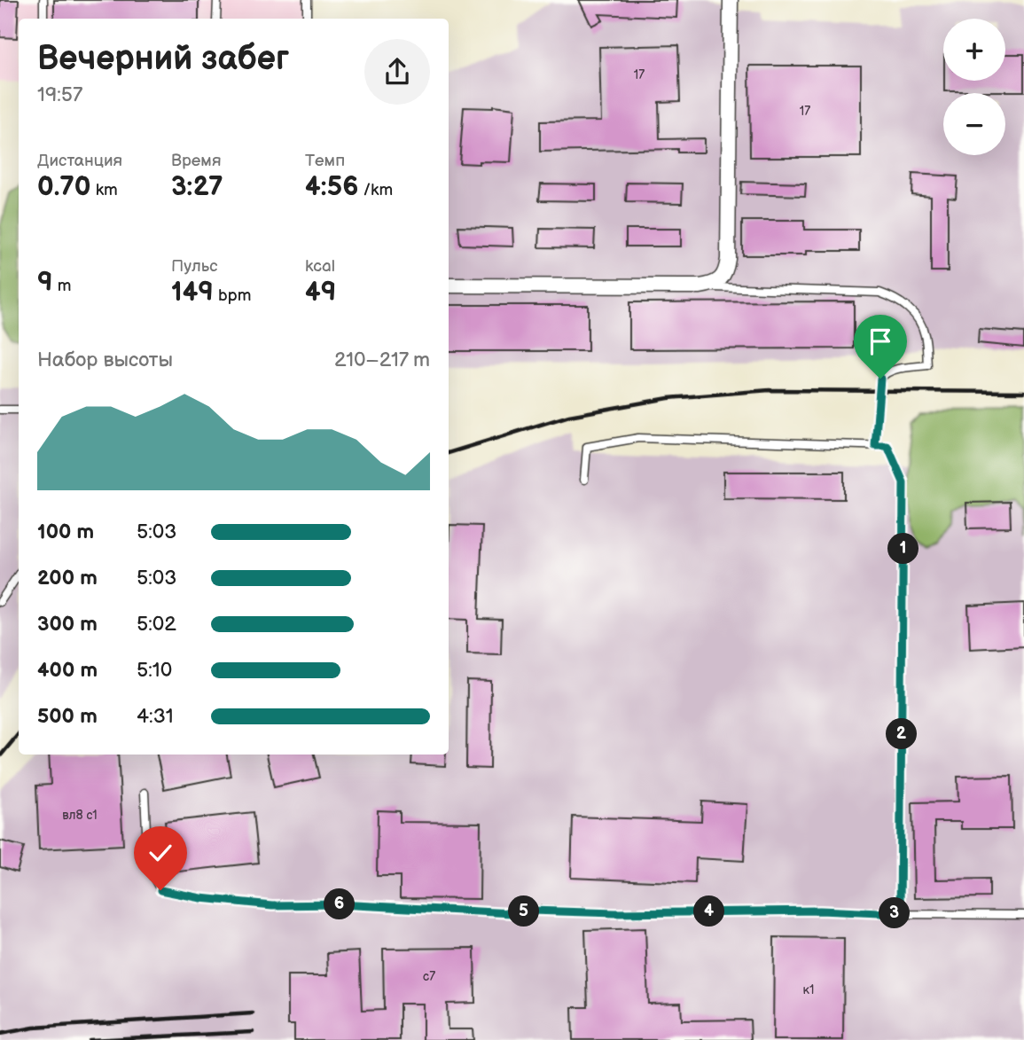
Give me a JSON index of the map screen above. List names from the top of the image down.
{
  "house_numbers": [
    "17",
    "17",
    "вл8 с1",
    "c7",
    "к1"
  ],
  "page": {
    "map_buttons": ["+", "−"],
    "heading": ["Вечерний забег", "19:57"],
    "stats": [
      ["Дистанция", "0.70 km"],
      ["Время", "3:27"],
      ["Темп", "4:56 /km"],
      ["9 m"],
      ["Пульс", "149 bpm"],
      ["kcal", "49"]
    ],
    "chart": ["Набор высоты", "210–217 m"],
    "list": [
      {
        "name": "100 m",
        "note": "5:03"
      },
      {
        "name": "200 m",
        "note": "5:03"
      },
      {
        "name": "300 m",
        "note": "5:02"
      },
      {
        "name": "400 m",
        "note": "5:10"
      },
      {
        "name": "500 m",
        "note": "4:31"
      }
    ],
    "pins": [
      "1",
      "2",
      "6",
      "4",
      "5",
      "3"
    ]
  }
}
